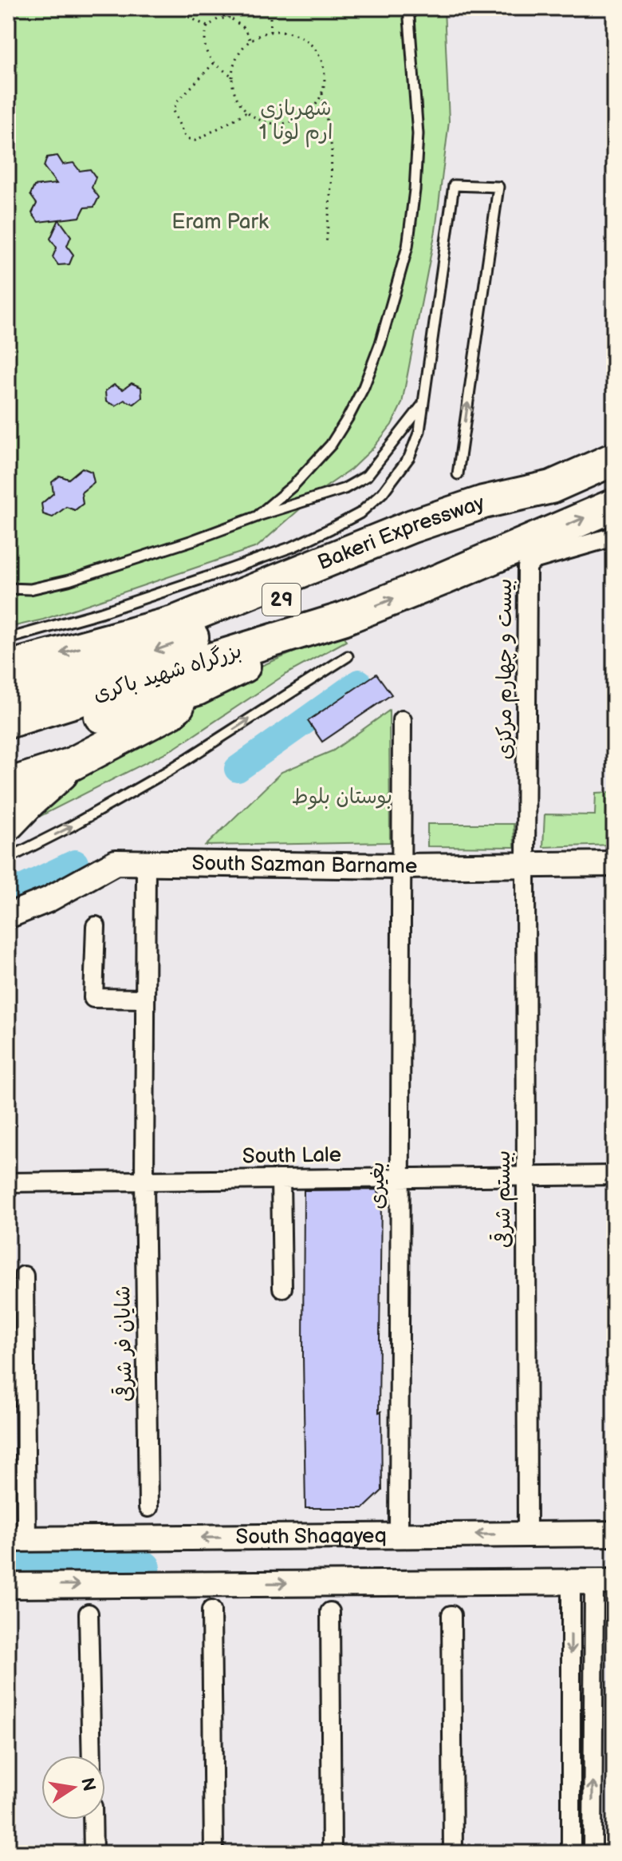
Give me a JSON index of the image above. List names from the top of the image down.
{
  "streets": {
    "highway": ["Bakeri Expressway", "29", "بزرگراه شهید باکری"],
    "main road": ["South Sazman Barname", "South Shaqayeq"],
    "street": [
      "بیست و چهارم مرکزی",
      "South Lale",
      "بغیری",
      "بیستم شرقی",
      "شایان فر شرقی"
    ]
  },
  "crossings": [
    ["Bakeri Expressway", "29"],
    ["29", "بزرگراه شهید باکری"],
    ["بیست و چهارم مرکزی", "South Sazman Barname"],
    ["بیست و چهارم مرکزی", "بیستم شرقی"],
    ["South Sazman Barname", "بغیری"],
    ["South Sazman Barname", "بیستم شرقی"],
    ["South Sazman Barname", "شایان فر شرقی"],
    ["South Lale", "بغیری"],
    ["South Lale", "بیستم شرقی"],
    ["South Lale", "شایان فر شرقی"],
    ["بغیری", "South Shaqayeq"],
    ["بیستم شرقی", "South Shaqayeq"]
  ],
  "parks": ["شهربازی ارم لونا 1", "Eram Park", "بوستان بلوط"],
  "north": "right"
}
